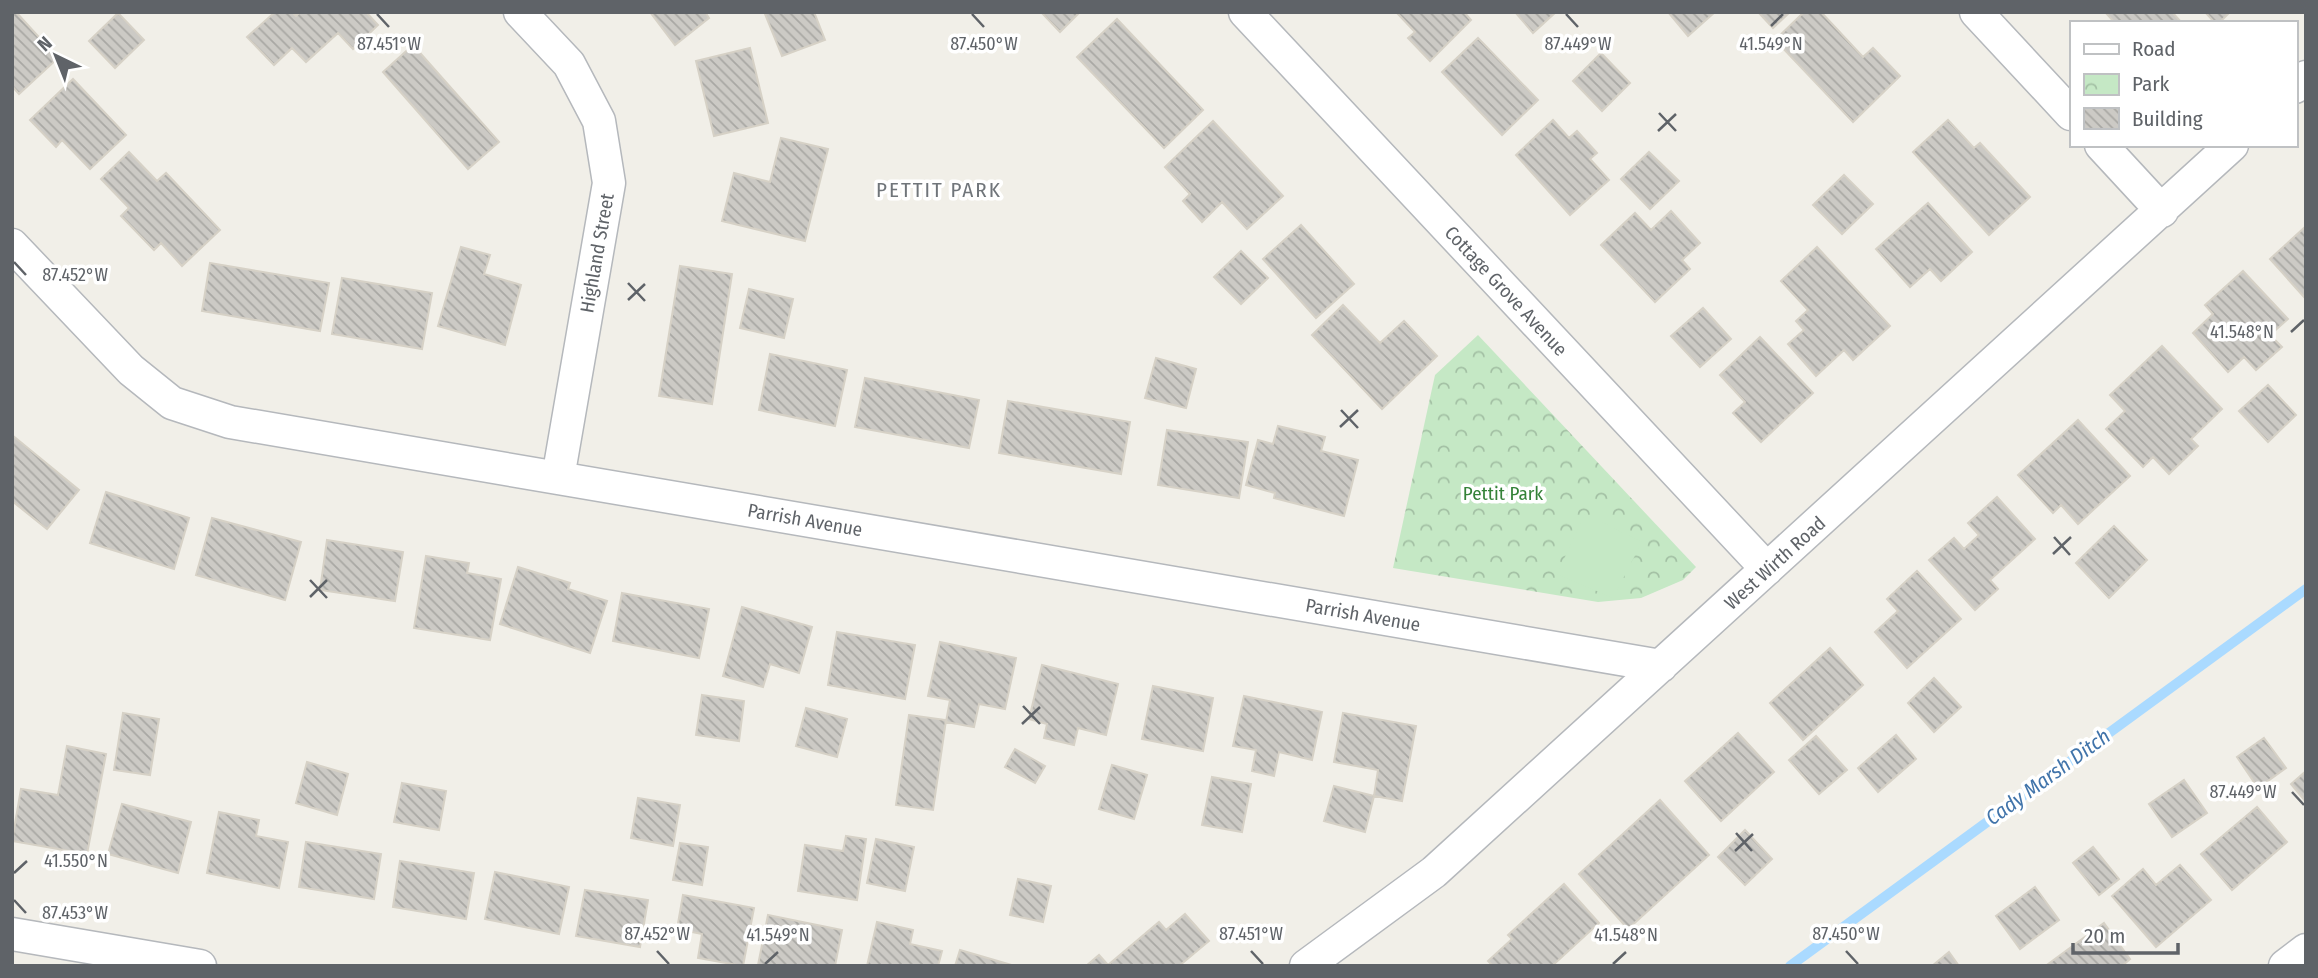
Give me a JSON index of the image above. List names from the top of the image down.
{
  "streets": {
    "street": [
      "Highland Street",
      "Cottage Grove Avenue",
      "Parrish Avenue",
      "West Wirth Road"
    ]
  },
  "crossings": [
    ["Highland Street", "Parrish Avenue"],
    ["Cottage Grove Avenue", "West Wirth Road"],
    ["Parrish Avenue", "West Wirth Road"]
  ],
  "districts": ["PETTIT PARK"],
  "water": ["Cady Marsh Ditch"],
  "parks": ["Pettit Park"],
  "legend": ["Road", "Park", "Building"],
  "scale_bar": "20 m",
  "north": "top left",
  "coordinates": [
    "41.549°N",
    "87.451°W",
    "87.450°W",
    "87.449°W",
    "87.452°W",
    "41.548°N",
    "41.550°N",
    "87.453°W"
  ]
}
